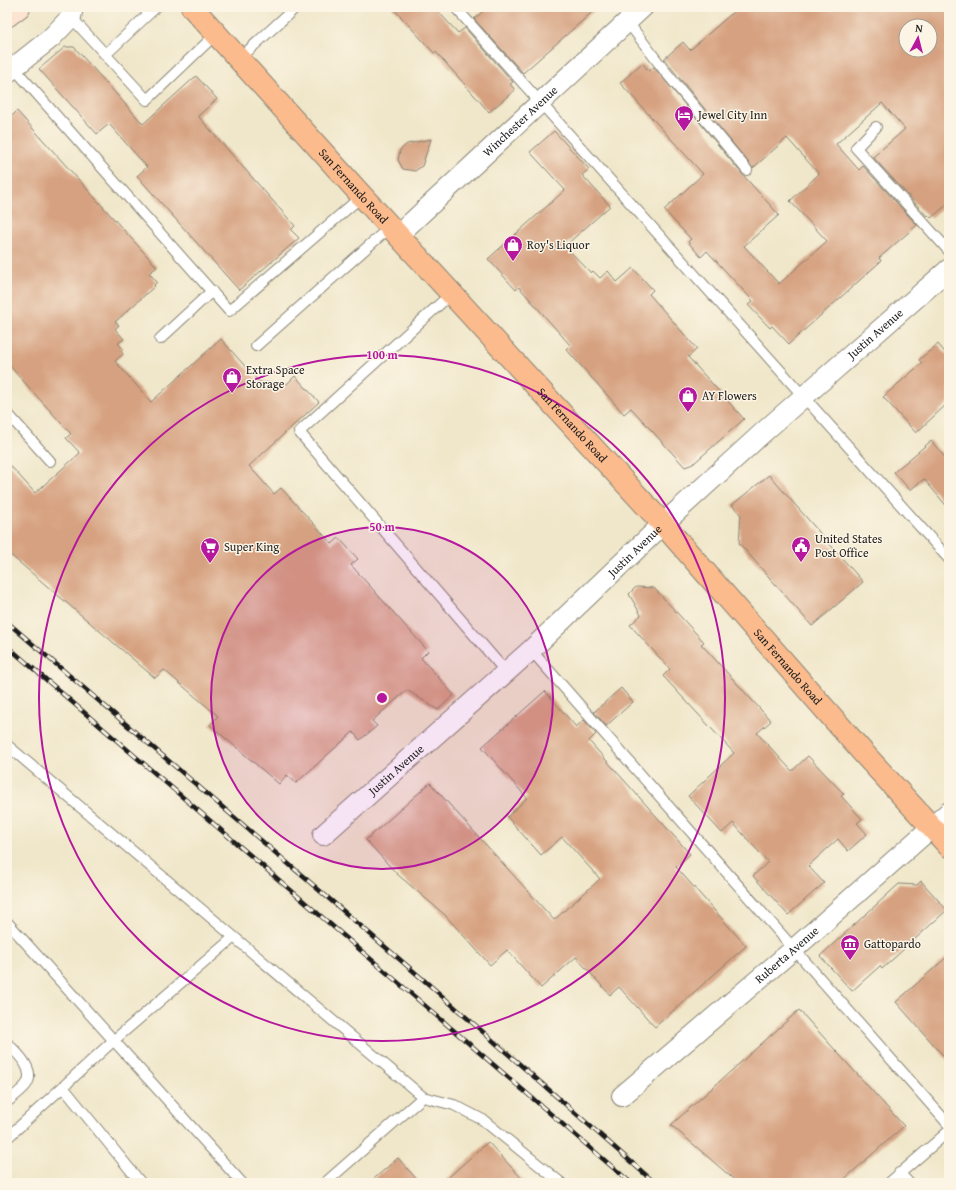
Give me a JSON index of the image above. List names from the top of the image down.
{
  "streets": {
    "main road": ["San Fernando Road"],
    "street": ["Winchester Avenue", "Justin Avenue", "Ruberta Avenue"]
  },
  "crossings": [
    ["Winchester Avenue", "San Fernando Road"],
    ["San Fernando Road", "Justin Avenue"],
    ["San Fernando Road", "Ruberta Avenue"]
  ],
  "places": {
    "hotel": ["Jewel City Inn"],
    "shop": ["Roy's Liquor", "Extra Space Storage", "AY Flowers"],
    "public building": ["United States Post Office"],
    "supermarket": ["Super King"],
    "museum": ["Gattopardo"]
  },
  "north": "top",
  "rings": ["100 m", "50 m"]
}
